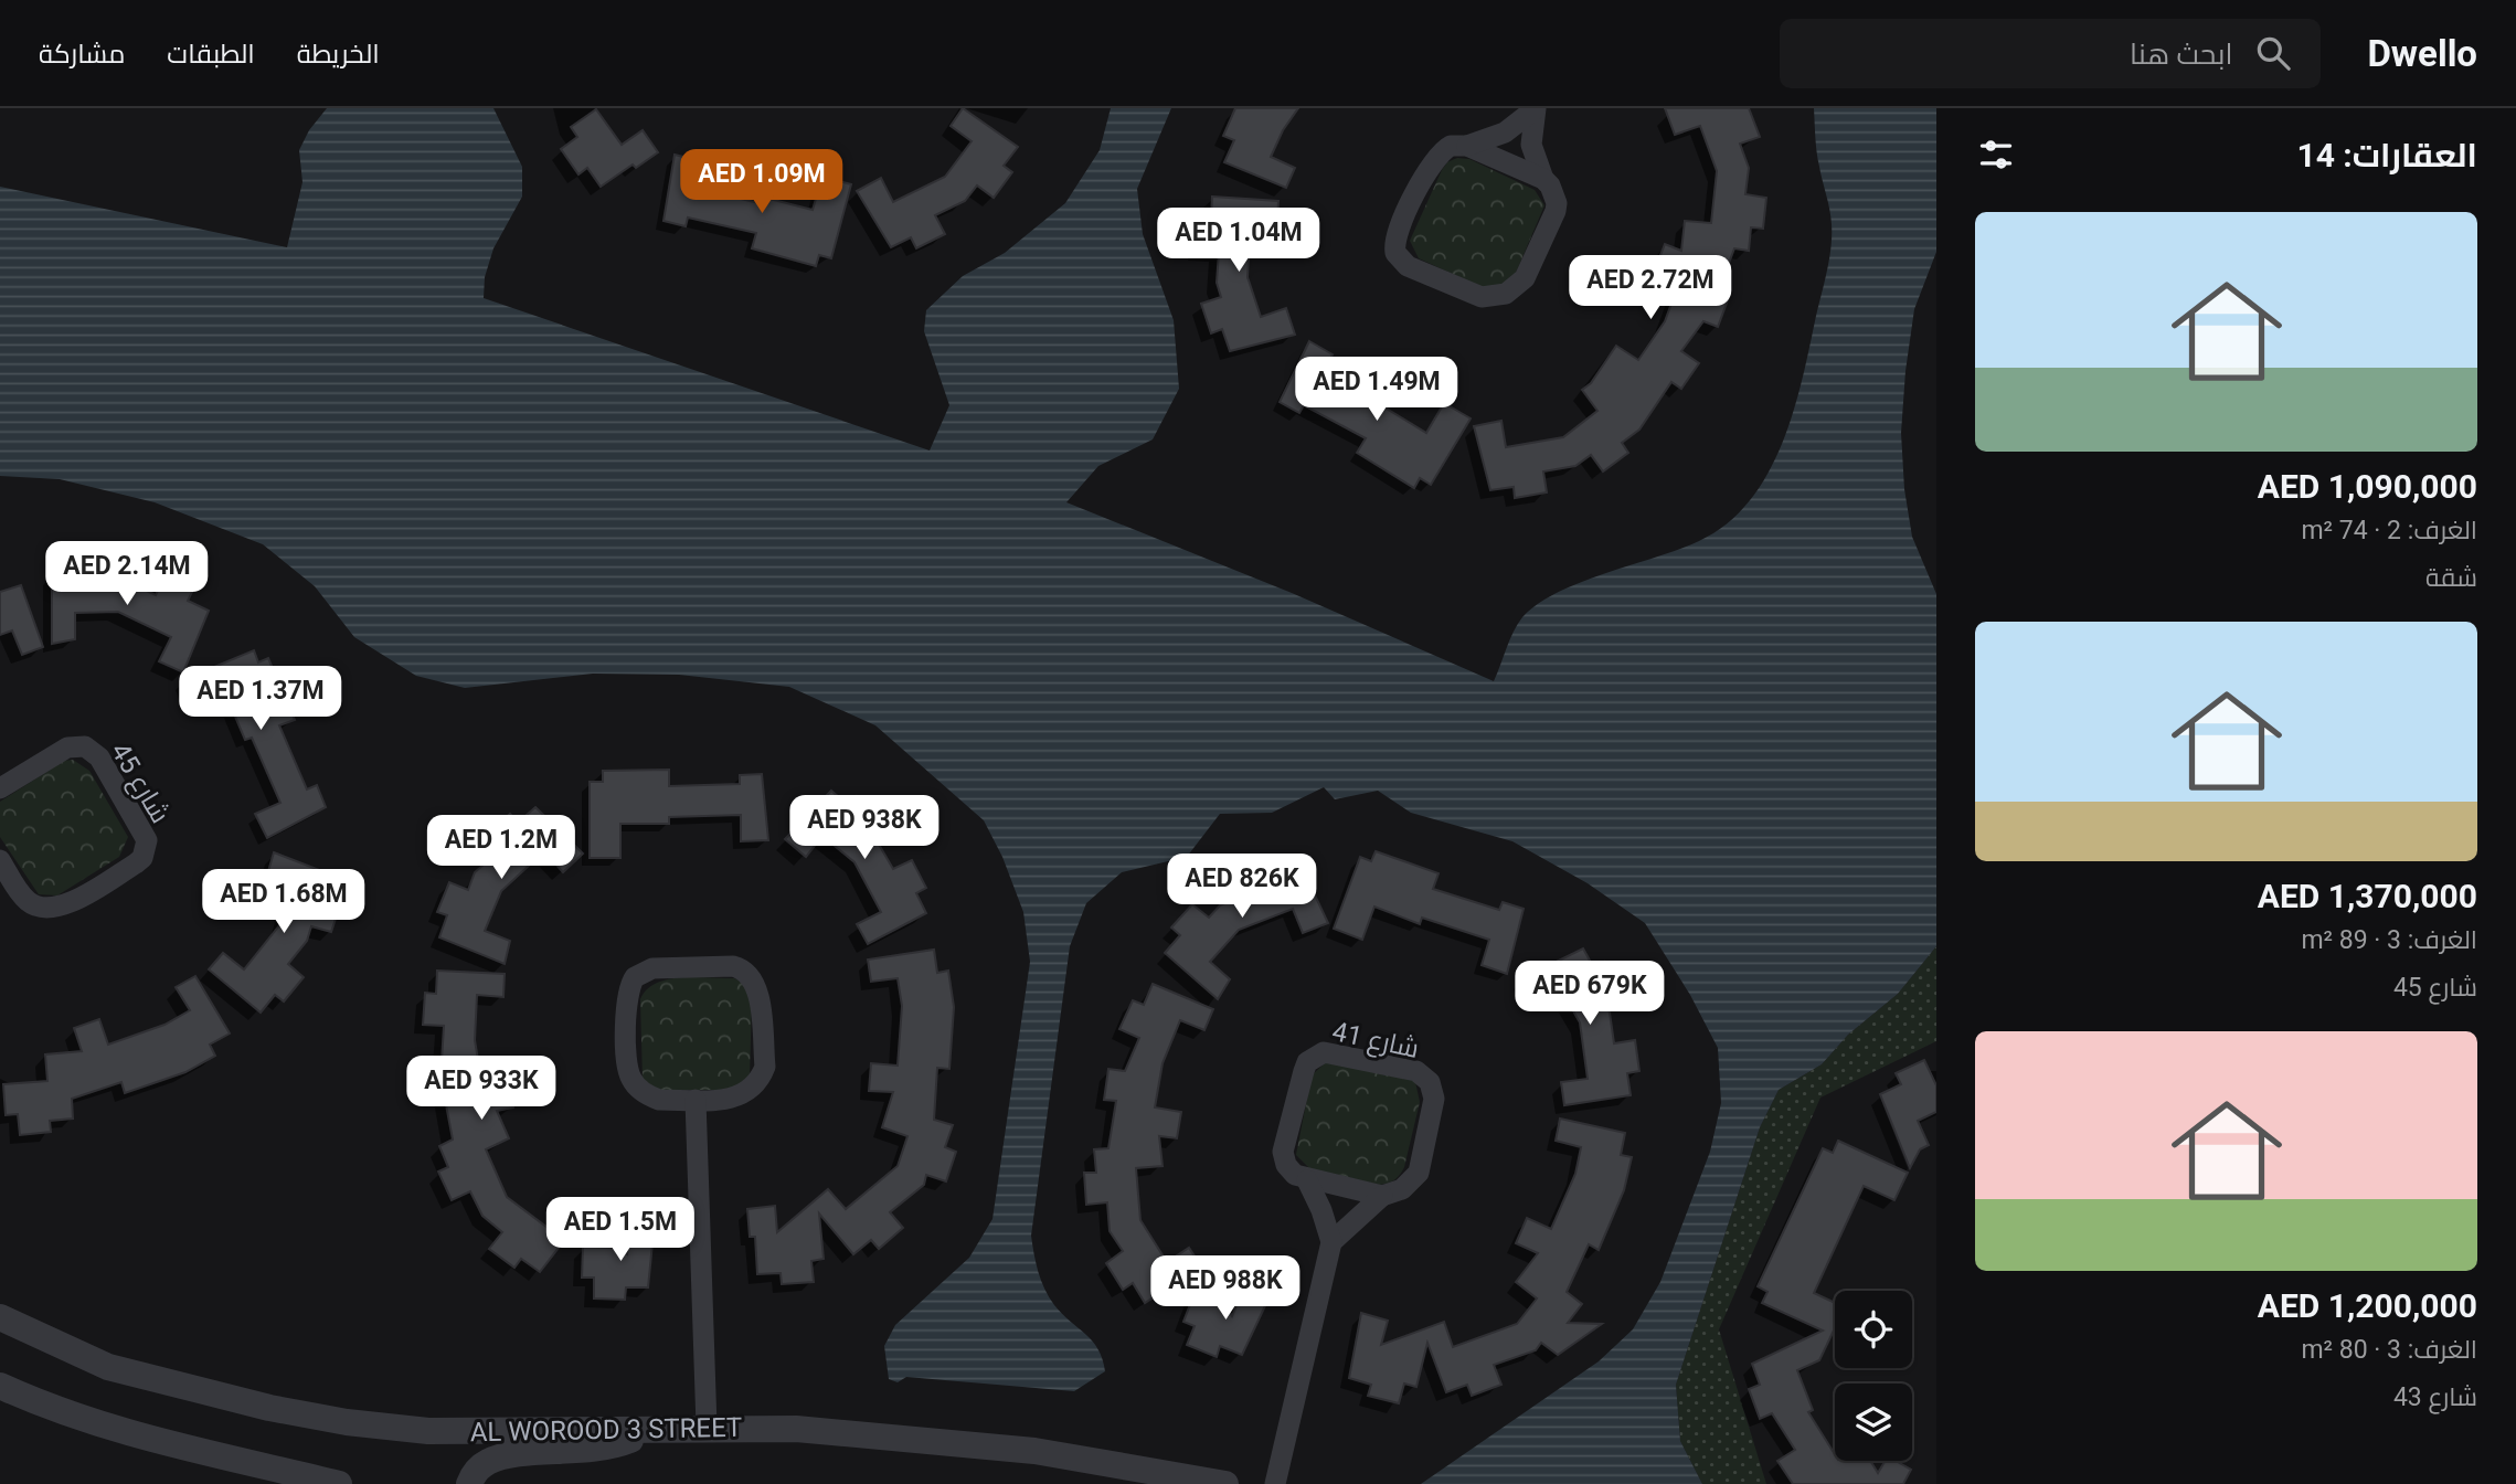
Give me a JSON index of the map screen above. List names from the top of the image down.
{
  "streets": {
    "street": ["شارع 45", "شارع 41", "AL WOROOD 3 STREET"]
  },
  "page": {
    "header": "Dwello",
    "search": "ابحث هنا",
    "nav": ["الخريطة", "الطبقات", "مشاركة"],
    "heading": "العقارات: 14",
    "price": [
      "AED 1.09M",
      "AED 1.04M",
      "AED 2.72M",
      "AED 1.49M",
      "AED 2.14M",
      "AED 1.37M",
      "AED 938K",
      "AED 1.2M",
      "AED 826K",
      "AED 1.68M",
      "AED 679K",
      "AED 933K",
      "AED 1.5M",
      "AED 988K"
    ],
    "list": [
      {
        "name": "AED 1,090,000",
        "note": "الغرف: 2 · 74 m² · شقة"
      },
      {
        "name": "AED 1,370,000",
        "note": "الغرف: 3 · 89 m² · شارع 45"
      },
      {
        "name": "AED 1,200,000",
        "note": "الغرف: 3 · 80 m² · شارع 43"
      }
    ]
  }
}
